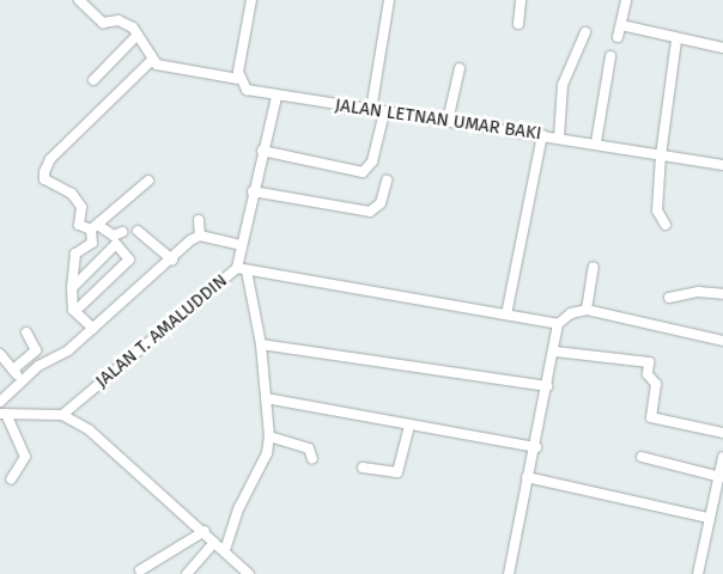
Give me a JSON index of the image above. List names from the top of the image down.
{
  "streets": {
    "street": ["JALAN LETNAN UMAR BAKI", "JALAN T. AMALUDDIN"]
  },
  "crossings": [
    ["JALAN LETNAN UMAR BAKI", "JALAN T. AMALUDDIN"]
  ]
}
